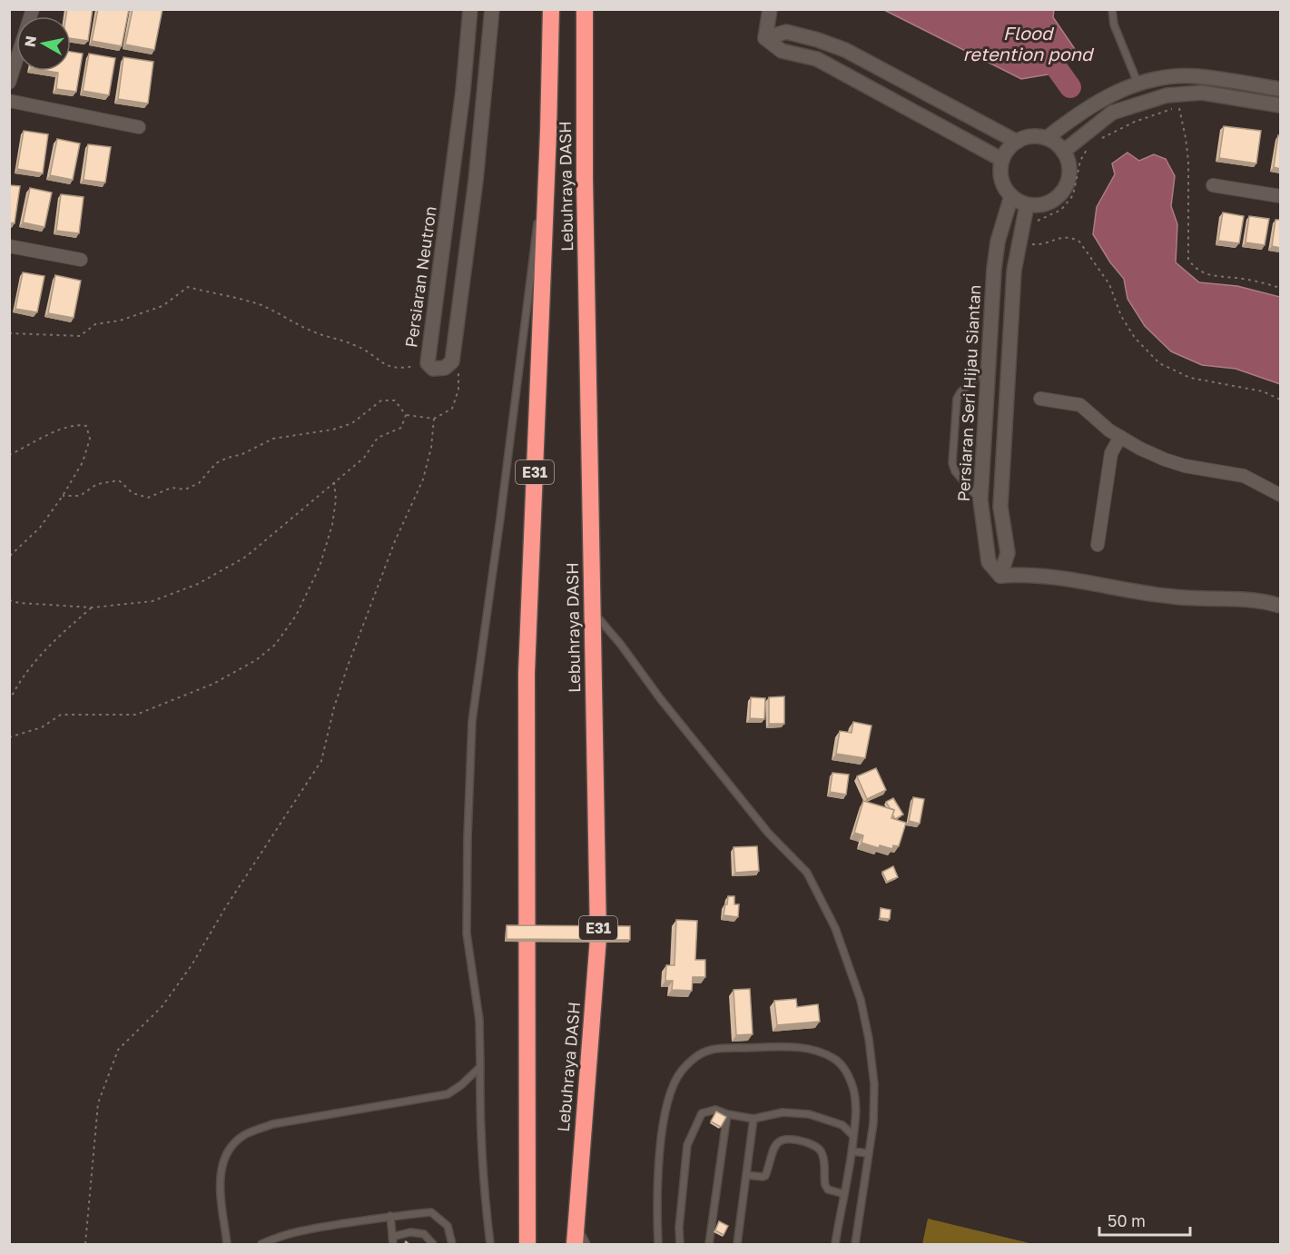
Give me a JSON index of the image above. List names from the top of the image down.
{
  "streets": {
    "highway": ["Lebuhraya DASH", "E31"],
    "street": ["Persiaran Neutron", "Persiaran Seri Hijau Siantan"]
  },
  "water": ["Flood retention pond"],
  "scale_bar": "50 m",
  "north": "left"
}
